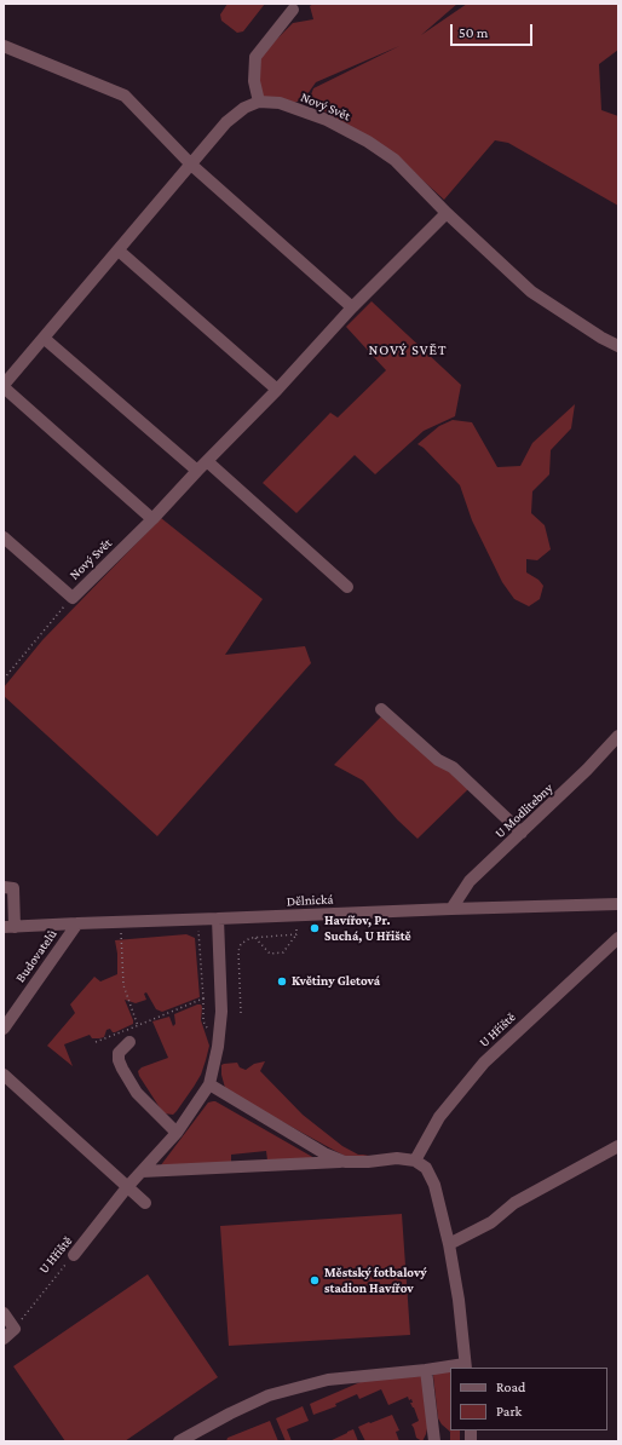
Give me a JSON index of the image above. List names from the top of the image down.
{
  "streets": {
    "street": [
      "Nový Svět",
      "U Modlitebny",
      "Dělnická",
      "Budovatelů",
      "U Hřiště"
    ]
  },
  "crossings": [
    ["U Modlitebny", "Dělnická"],
    ["Dělnická", "Budovatelů"],
    ["Dělnická", "U Hřiště"]
  ],
  "districts": ["NOVÝ SVĚT"],
  "places": ["Havířov, Pr. Suchá, U Hřiště", "Květiny Gletová", "Městský fotbalový stadion Havířov"],
  "legend": ["Road", "Park"],
  "scale_bar": "50 m"
}
